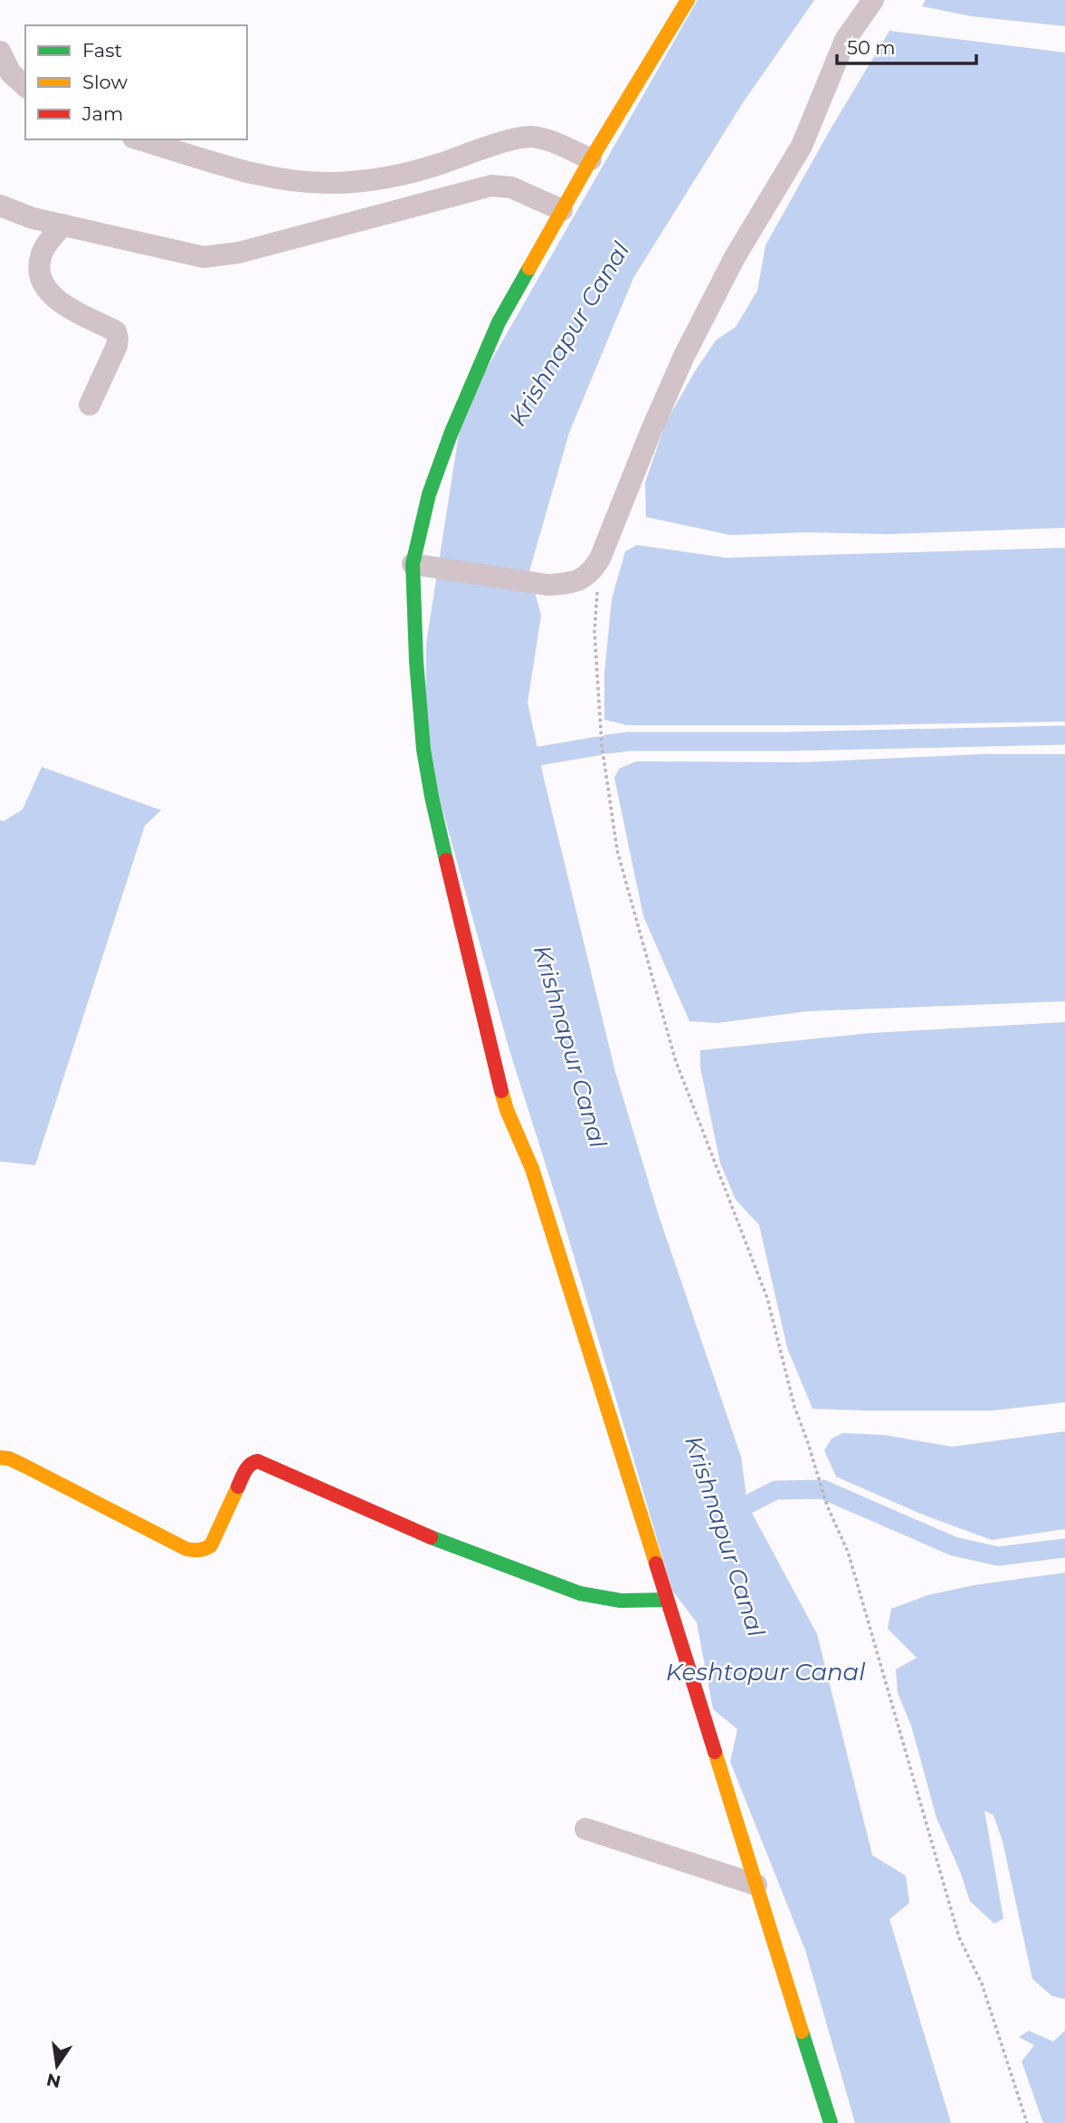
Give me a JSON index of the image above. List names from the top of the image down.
{
  "water": ["Krishnapur Canal", "Keshtopur Canal"],
  "legend": ["Fast", "Slow", "Jam"],
  "scale_bar": "50 m",
  "north": "bottom"
}
